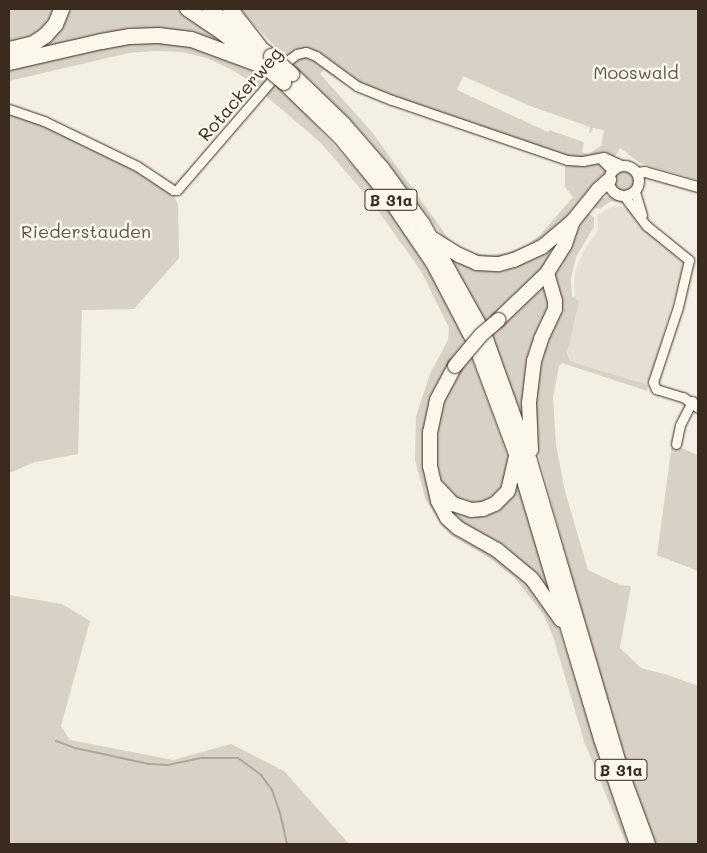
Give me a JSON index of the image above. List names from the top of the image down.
{
  "streets": {
    "highway": ["B 31a"],
    "street": ["Rotackerweg"]
  },
  "parks": ["Mooswald", "Riederstauden"]
}
